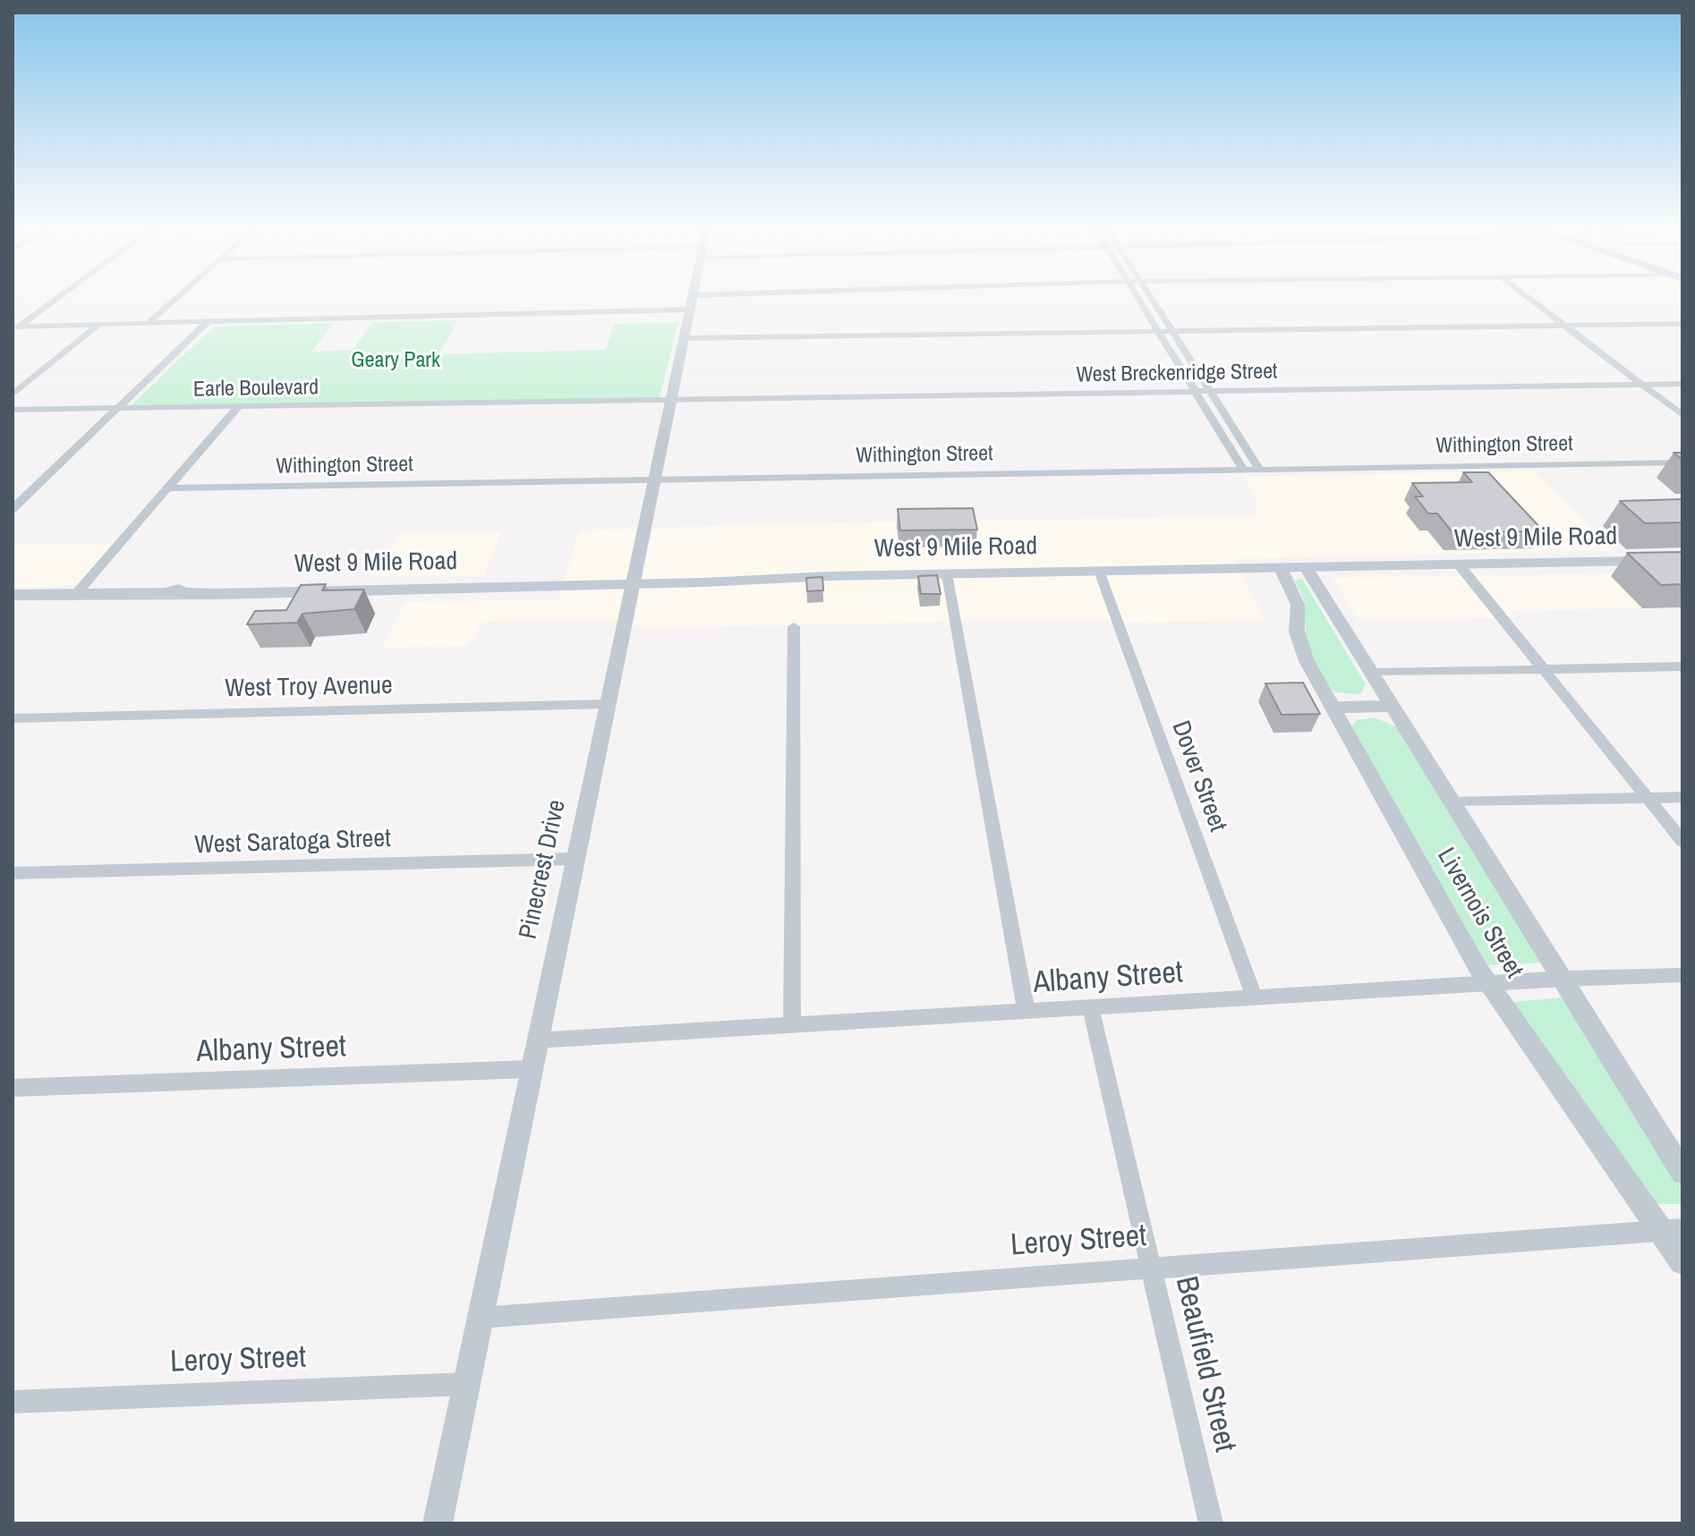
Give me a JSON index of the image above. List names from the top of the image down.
{
  "streets": {
    "main road": ["West 9 Mile Road"],
    "street": [
      "West Breckenridge Street",
      "Earle Boulevard",
      "Withington Street",
      "West Troy Avenue",
      "Dover Street",
      "West Saratoga Street",
      "Pinecrest Drive",
      "Livernois Street",
      "Albany Street",
      "Leroy Street",
      "Beaufield Street"
    ]
  },
  "crossings": [
    ["West Breckenridge Street", "Earle Boulevard"],
    ["West Breckenridge Street", "Pinecrest Drive"],
    ["Earle Boulevard", "Pinecrest Drive"],
    ["Withington Street", "Pinecrest Drive"],
    ["West 9 Mile Road", "Dover Street"],
    ["West 9 Mile Road", "Pinecrest Drive"],
    ["West 9 Mile Road", "Livernois Street"],
    ["West Troy Avenue", "Pinecrest Drive"],
    ["Dover Street", "Albany Street"],
    ["West Saratoga Street", "Pinecrest Drive"],
    ["Pinecrest Drive", "Albany Street"],
    ["Pinecrest Drive", "Leroy Street"],
    ["Livernois Street", "Albany Street"],
    ["Livernois Street", "Leroy Street"],
    ["Albany Street", "Beaufield Street"],
    ["Leroy Street", "Beaufield Street"]
  ],
  "parks": ["Geary Park"]
}
